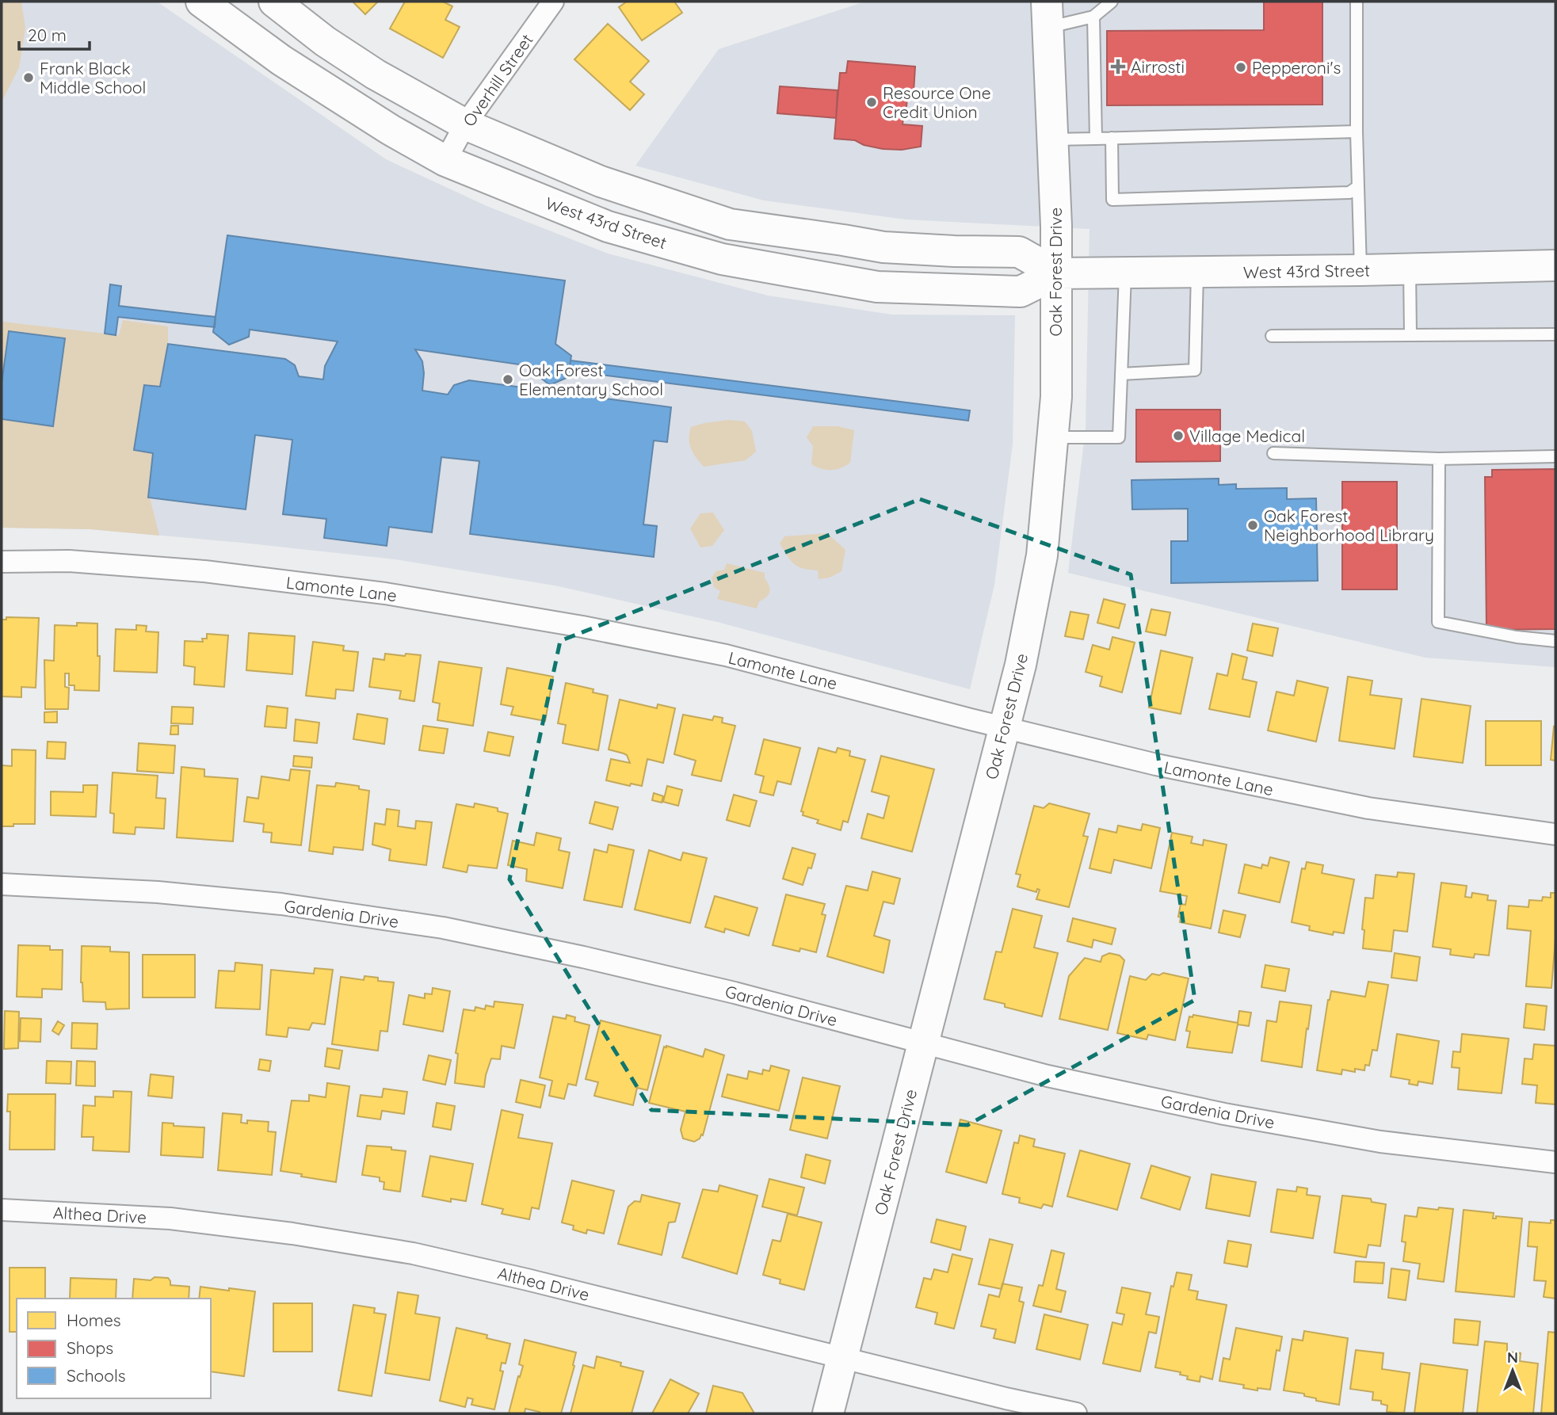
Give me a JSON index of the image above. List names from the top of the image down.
{
  "streets": {
    "main road": ["West 43rd Street", "Oak Forest Drive"],
    "street": [
      "Overhill Street",
      "Lamonte Lane",
      "Gardenia Drive",
      "Althea Drive"
    ]
  },
  "crossings": [
    ["Overhill Street", "West 43rd Street"],
    ["West 43rd Street", "Oak Forest Drive"],
    ["Oak Forest Drive", "Lamonte Lane"],
    ["Oak Forest Drive", "Gardenia Drive"],
    ["Oak Forest Drive", "Althea Drive"]
  ],
  "places": {
    "health": ["Airrosti"],
    "other": [
      "Pepperoni's",
      "Frank Black Middle School",
      "Resource One Credit Union",
      "Oak Forest Elementary School",
      "Village Medical",
      "Oak Forest Neighborhood Library"
    ]
  },
  "legend": ["Homes", "Shops", "Schools"],
  "scale_bar": "20 m",
  "north": "top"
}
